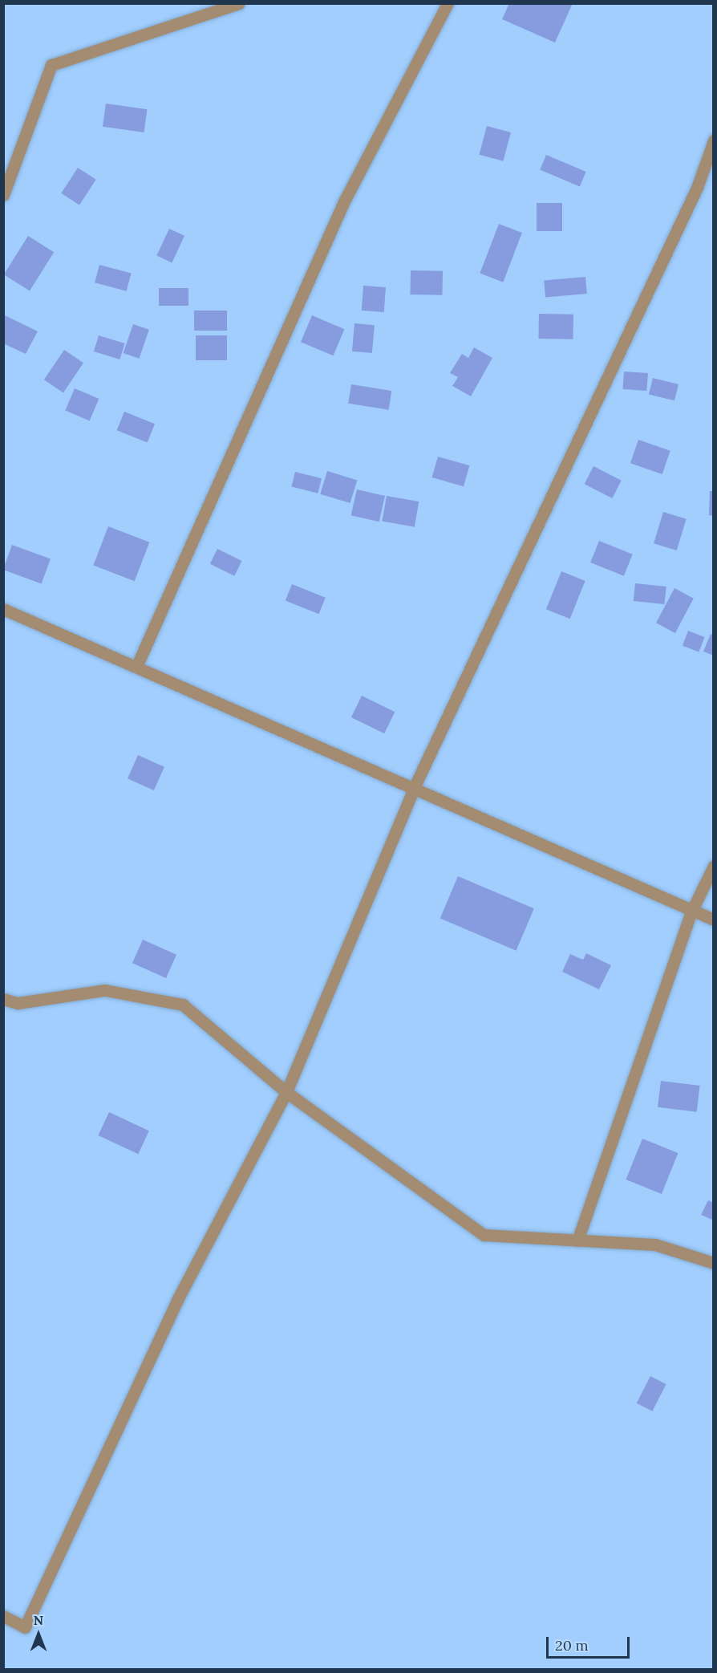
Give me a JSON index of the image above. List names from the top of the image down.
{
  "scale_bar": "20 m",
  "north": "top"
}
